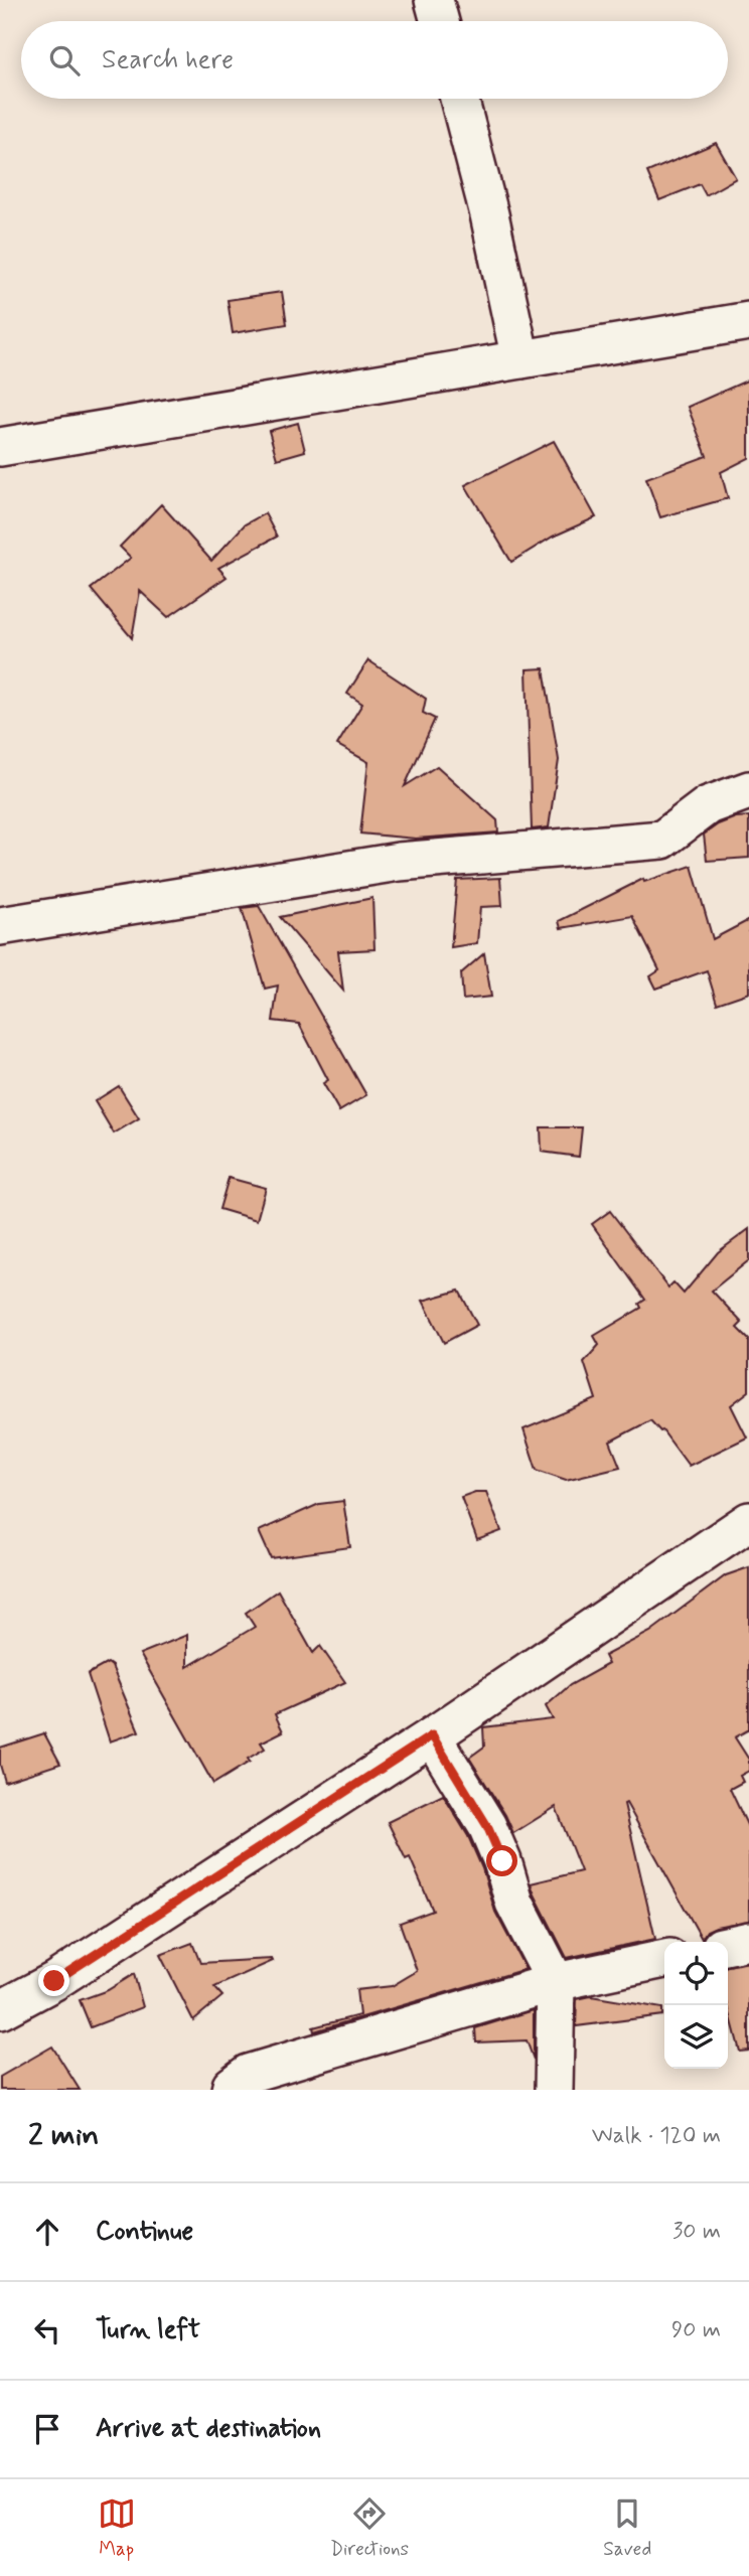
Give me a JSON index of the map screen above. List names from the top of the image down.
{
  "page": {
    "search": "Search here",
    "heading": ["2 min", "Walk · 120 m"],
    "list": [
      ["Continue", "30 m"],
      ["Turn left", "90 m"],
      "Arrive at destination"
    ],
    "nav": ["Map", "Directions", "Saved"]
  }
}
